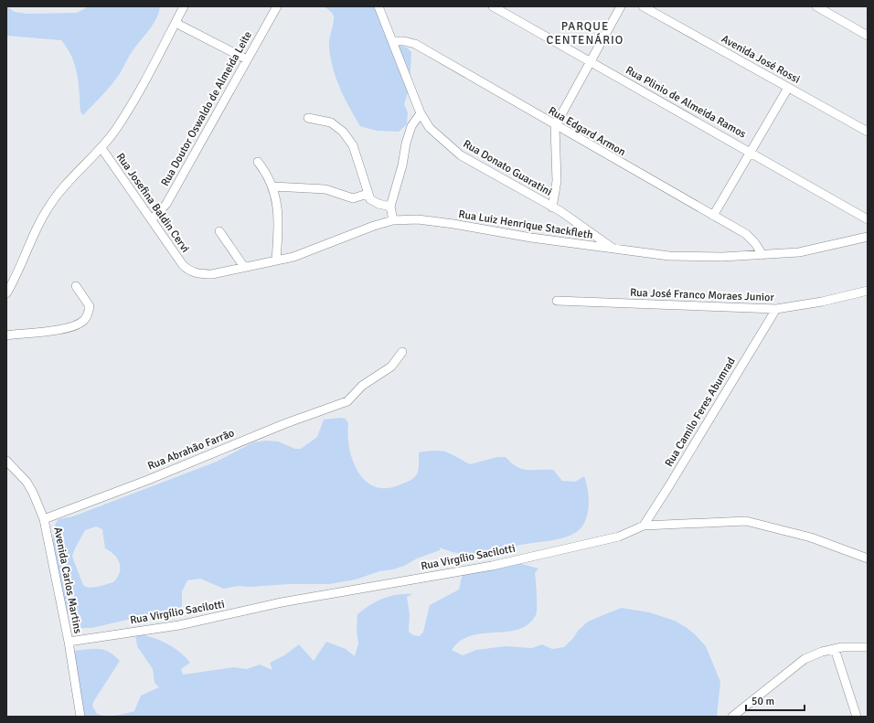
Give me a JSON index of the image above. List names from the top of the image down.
{
  "streets": {
    "street": [
      "Avenida José Rossi",
      "Rua Plinio de Almeida Ramos",
      "Rua Doutor Oswaldo de Almeida Leite",
      "Rua Edgard Armon",
      "Rua Donato Guaratini",
      "Rua Josefina Baldin Cervi",
      "Rua Luiz Henrique Stackfleth",
      "Rua José Franco Moraes Junior",
      "Rua Camilo Feres Abumrad",
      "Rua Abrahão Farrão",
      "Rua Virgílio Sacilotti",
      "Avenida Carlos Martins"
    ]
  },
  "crossings": [
    ["Rua Doutor Oswaldo de Almeida Leite", "Rua Josefina Baldin Cervi"],
    ["Rua Edgard Armon", "Rua Donato Guaratini"],
    ["Rua Edgard Armon", "Rua Luiz Henrique Stackfleth"],
    ["Rua Donato Guaratini", "Rua Luiz Henrique Stackfleth"],
    ["Rua Josefina Baldin Cervi", "Rua Luiz Henrique Stackfleth"],
    ["Rua José Franco Moraes Junior", "Rua Camilo Feres Abumrad"],
    ["Rua Camilo Feres Abumrad", "Rua Virgílio Sacilotti"],
    ["Rua Abrahão Farrão", "Avenida Carlos Martins"],
    ["Rua Virgílio Sacilotti", "Avenida Carlos Martins"]
  ],
  "districts": ["PARQUE CENTENÁRIO"],
  "scale_bar": "50 m"
}
